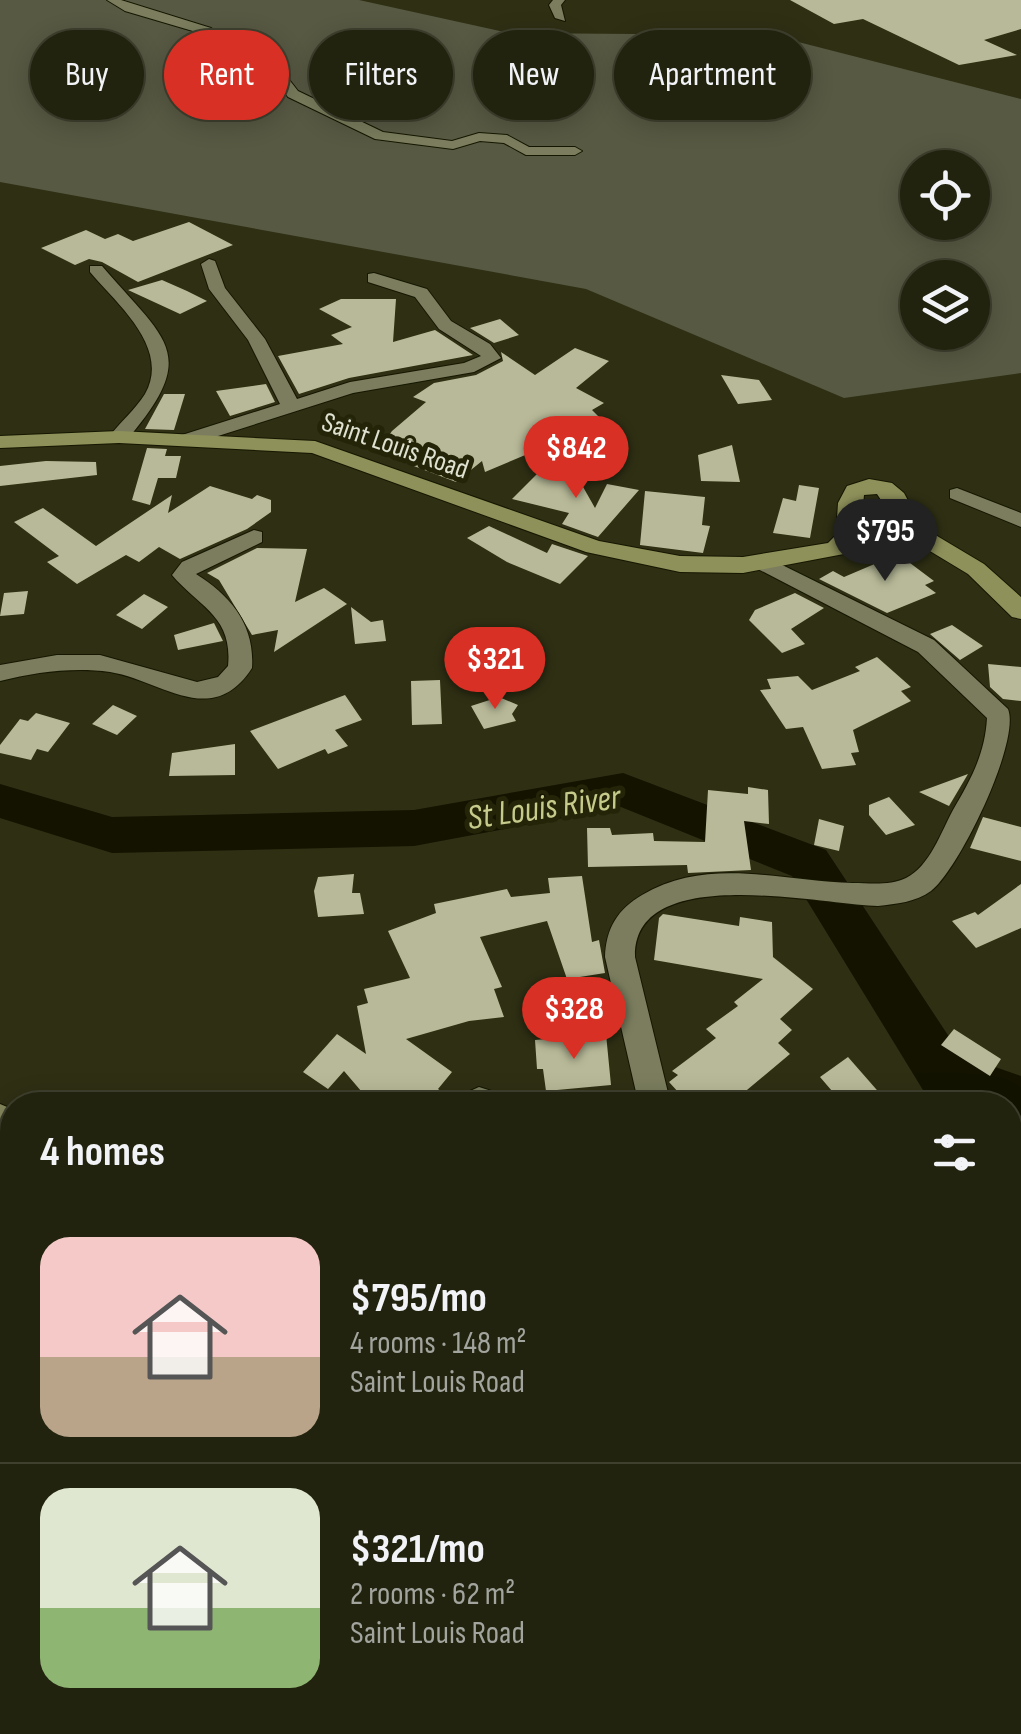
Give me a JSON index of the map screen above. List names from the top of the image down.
{
  "streets": {
    "main road": ["Saint Louis Road"]
  },
  "water": ["St Louis River"],
  "page": {
    "chip": [
      "Buy",
      "Rent",
      "Filters",
      "New",
      "Apartment"
    ],
    "price": [
      "$842",
      "$795",
      "$321",
      "$328"
    ],
    "heading": "4 homes",
    "list": [
      {
        "name": "$795/mo",
        "note": "4 rooms · 148 m² · Saint Louis Road"
      },
      {
        "name": "$321/mo",
        "note": "2 rooms · 62 m² · Saint Louis Road"
      }
    ]
  }
}
